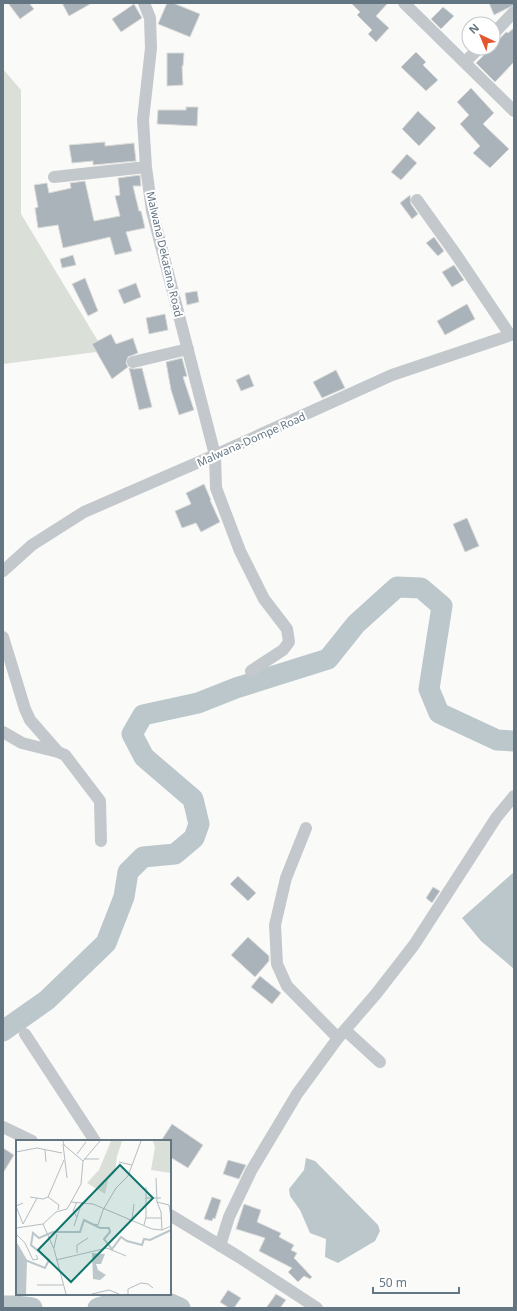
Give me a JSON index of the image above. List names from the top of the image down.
{
  "streets": {
    "street": ["Malwana Dekatana Road", "Malwana-Dompe Road"]
  },
  "crossings": [
    ["Malwana Dekatana Road", "Malwana-Dompe Road"]
  ],
  "scale_bar": "50 m",
  "north": "top left"
}
